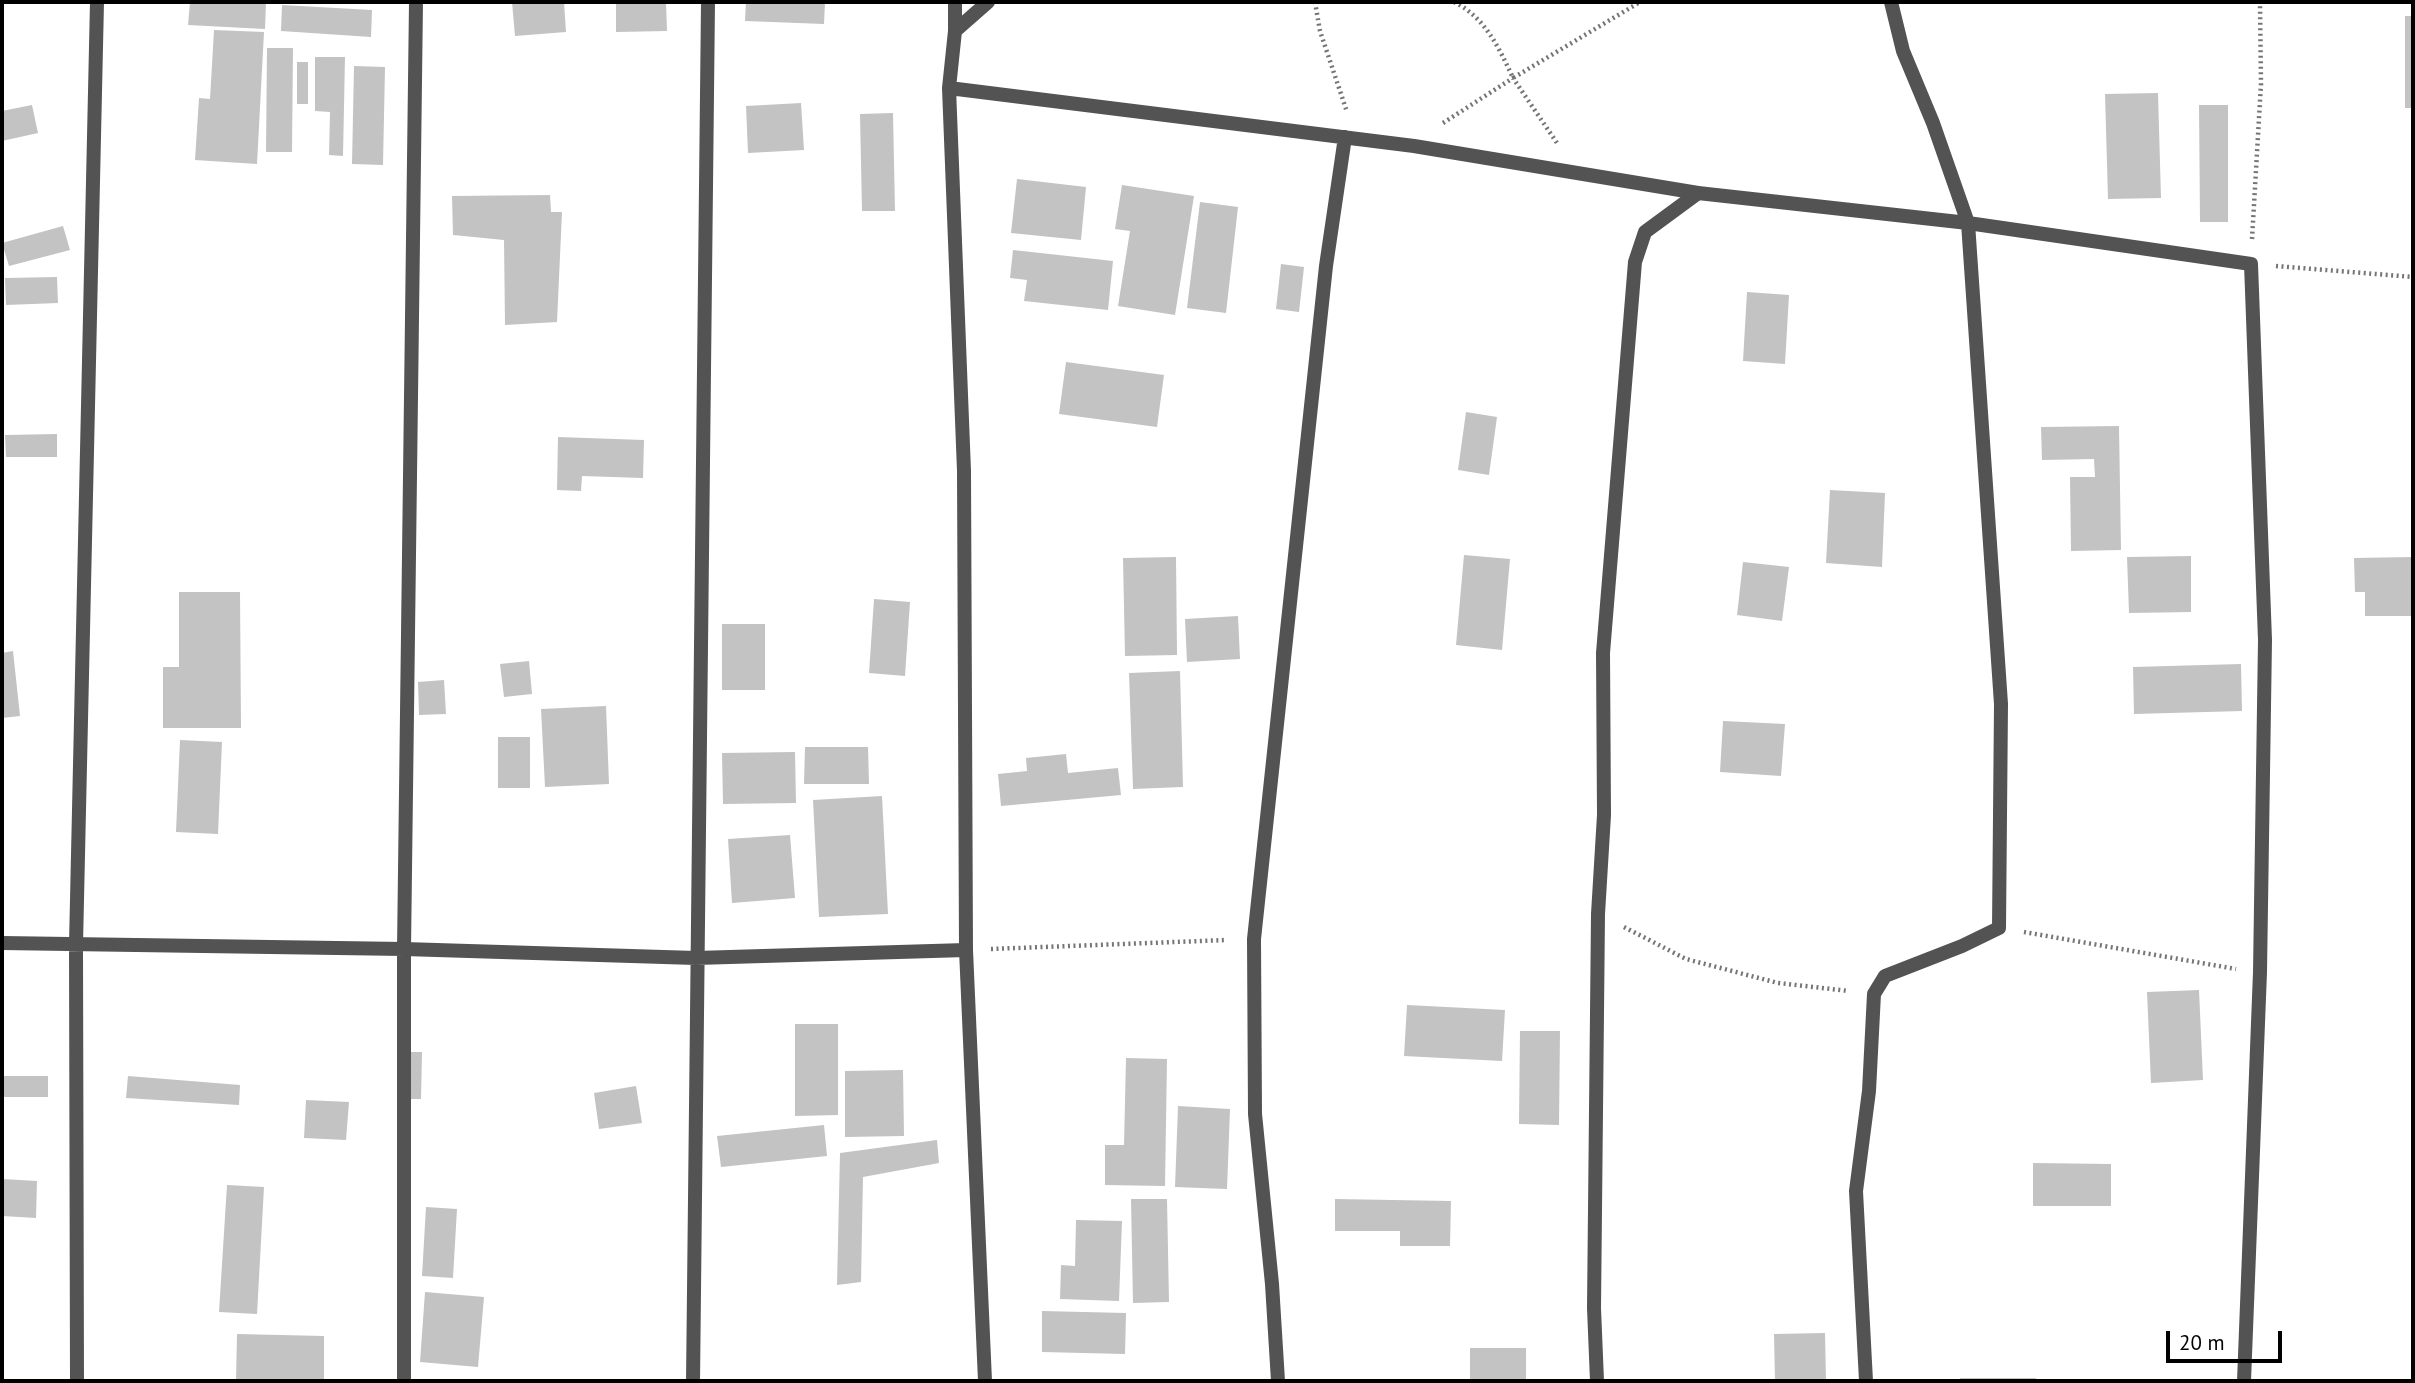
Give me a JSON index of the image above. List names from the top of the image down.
{
  "scale_bar": "20 m"
}
